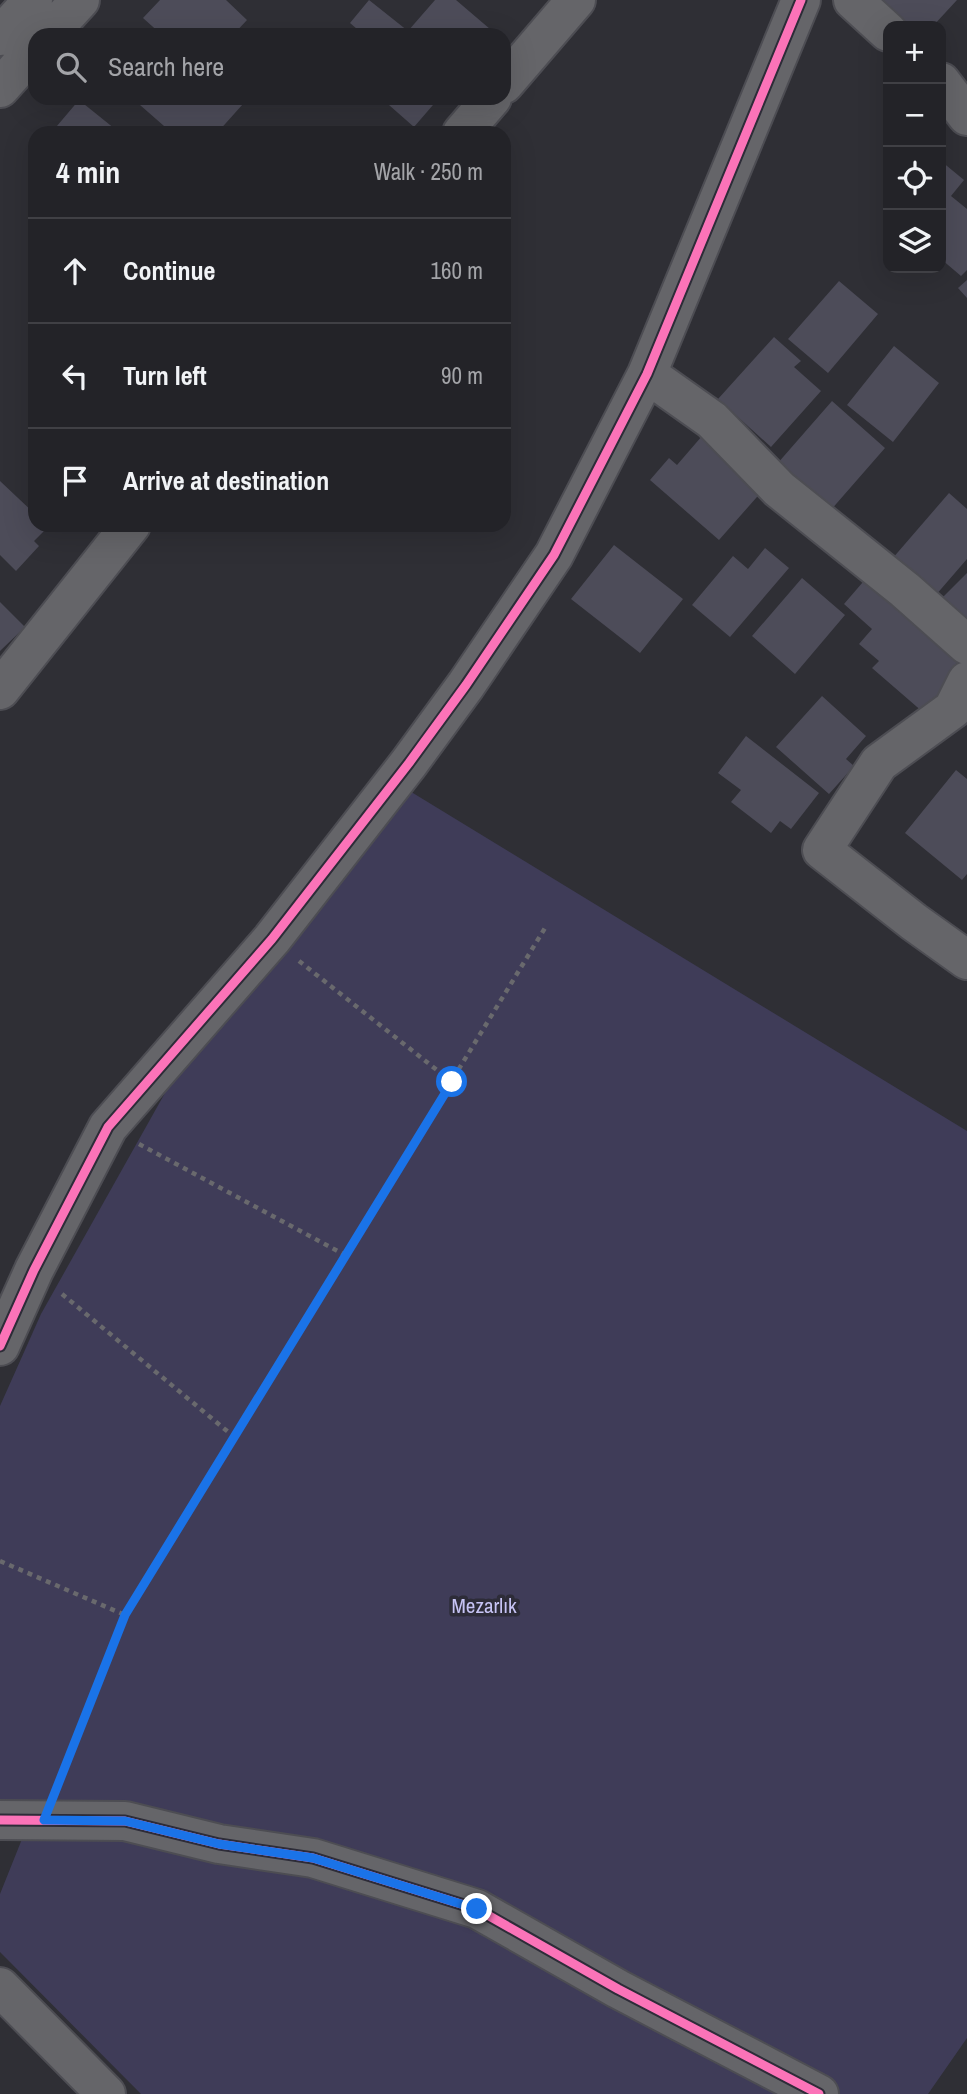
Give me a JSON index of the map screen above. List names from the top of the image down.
{
  "parks": ["Mezarlık"],
  "page": {
    "map_buttons": ["+", "−"],
    "search": "Search here",
    "heading": ["4 min", "Walk · 250 m"],
    "list": [
      ["Continue", "160 m"],
      ["Turn left", "90 m"],
      "Arrive at destination"
    ]
  }
}
